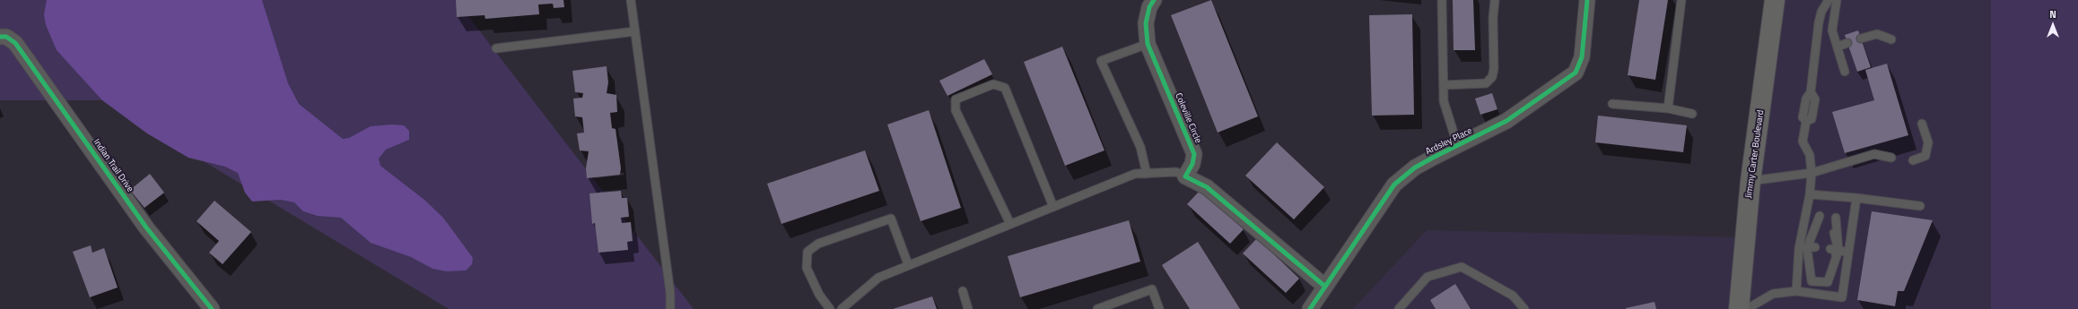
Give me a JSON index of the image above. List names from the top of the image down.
{
  "streets": {
    "main road": ["Jimmy Carter Boulevard"],
    "street": ["Coleville Circle", "Ardsley Place", "Indian Trail Drive"]
  },
  "north": "top"
}
